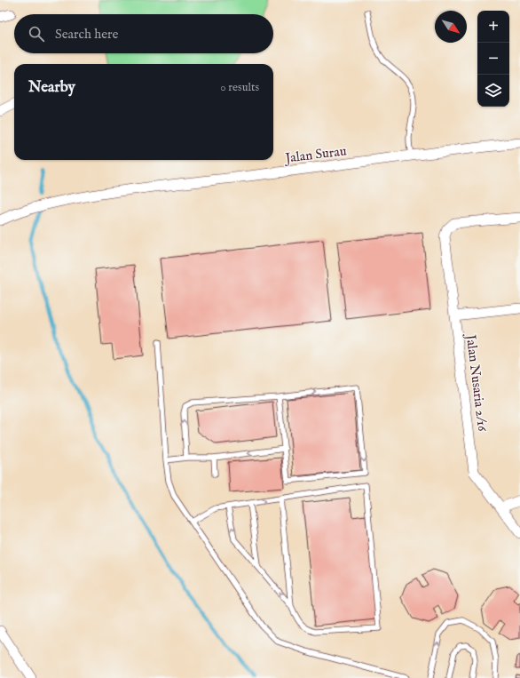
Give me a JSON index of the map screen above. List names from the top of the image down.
{
  "streets": {
    "street": ["Jalan Surau", "Jalan Nusaria 2/16"]
  },
  "north": "bottom right",
  "page": {
    "map_buttons": ["+", "−"],
    "search": "Search here",
    "heading": ["Nearby", "0 results"]
  }
}
